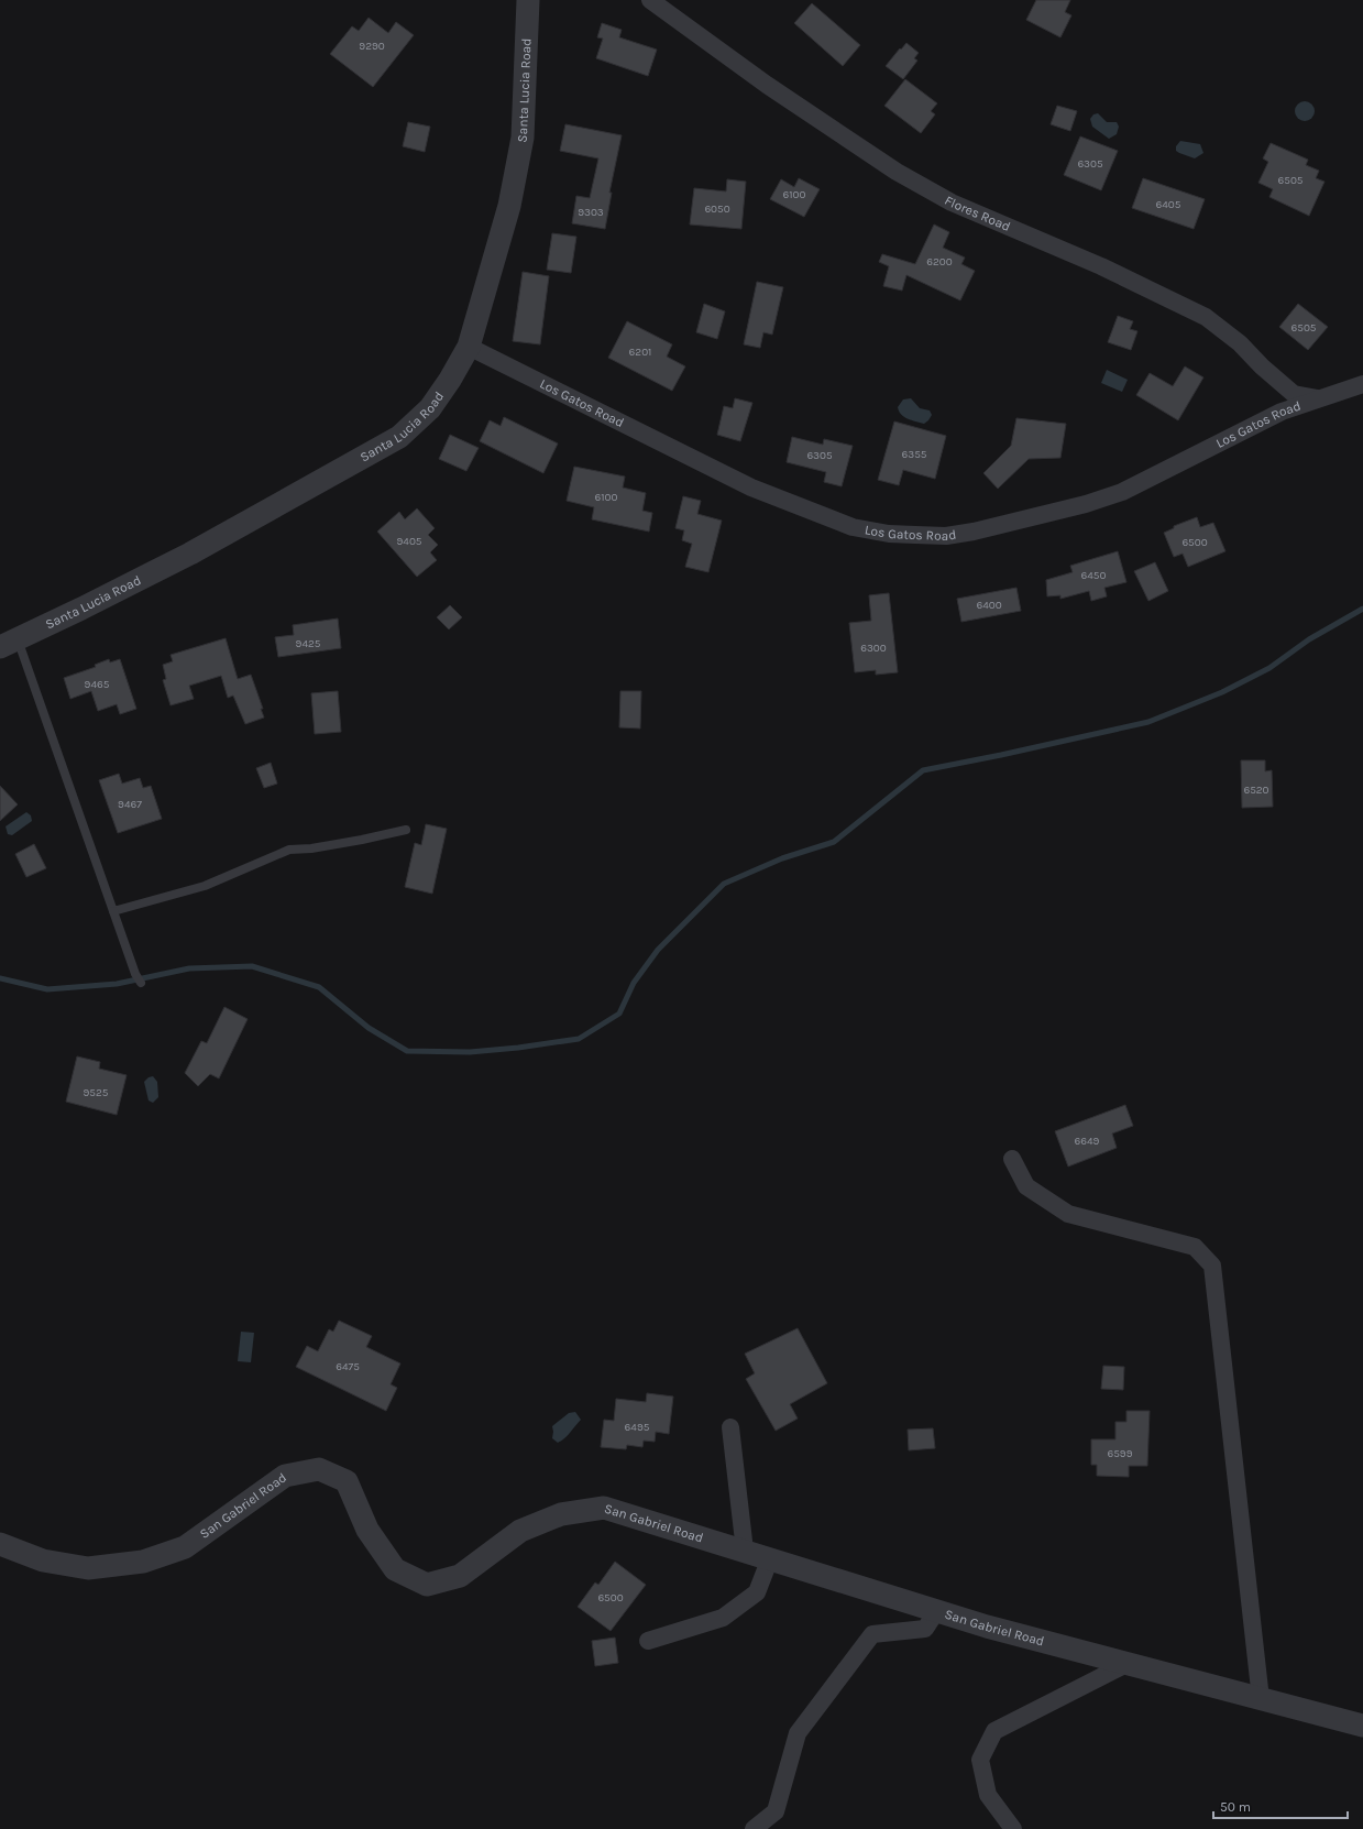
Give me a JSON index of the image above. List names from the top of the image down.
{
  "streets": {
    "street": [
      "Santa Lucia Road",
      "Flores Road",
      "Los Gatos Road",
      "San Gabriel Road"
    ]
  },
  "crossings": [
    ["Santa Lucia Road", "Los Gatos Road"],
    ["Flores Road", "Los Gatos Road"]
  ],
  "house_numbers": [
    "9290",
    "6305",
    "6505",
    "6100",
    "6405",
    "6050",
    "9303",
    "6200",
    "6505",
    "6201",
    "6355",
    "6305",
    "6100",
    "9405",
    "6500",
    "6450",
    "6400",
    "9425",
    "6300",
    "9465",
    "6520",
    "9467",
    "9525",
    "6649",
    "6475",
    "6495",
    "6599",
    "6500"
  ],
  "scale_bar": "50 m"
}
